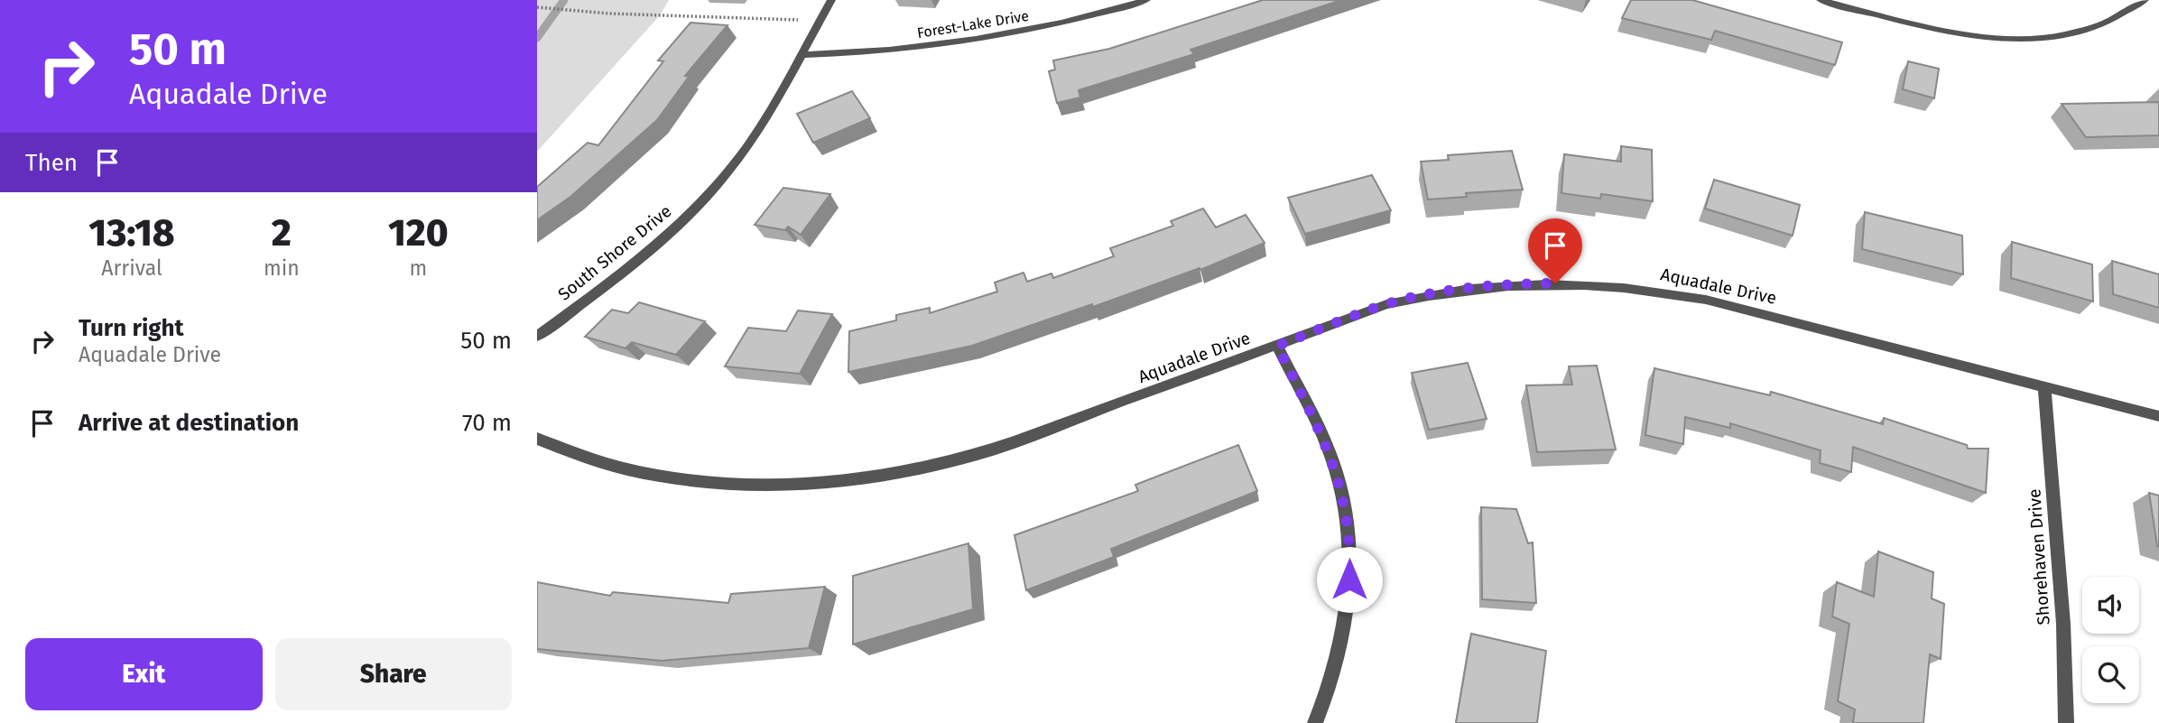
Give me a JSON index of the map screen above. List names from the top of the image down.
{
  "streets": {
    "street": [
      "Forest-Lake Drive",
      "South Shore Drive",
      "Aquadale Drive",
      "Shorehaven Drive"
    ]
  },
  "crossings": [
    ["Forest-Lake Drive", "South Shore Drive"],
    ["Aquadale Drive", "Shorehaven Drive"]
  ],
  "page": {
    "turn": ["50 m", "Aquadale Drive"],
    "then": "Then",
    "eta": [
      "13:18",
      "Arrival",
      "2",
      "min",
      "120",
      "m"
    ],
    "list": [
      {
        "name": "Turn right",
        "note": "Aquadale Drive",
        "value": "50 m"
      },
      {
        "name": "Arrive at destination",
        "value": "70 m"
      }
    ],
    "buttons": ["Exit", "Share"]
  }
}
